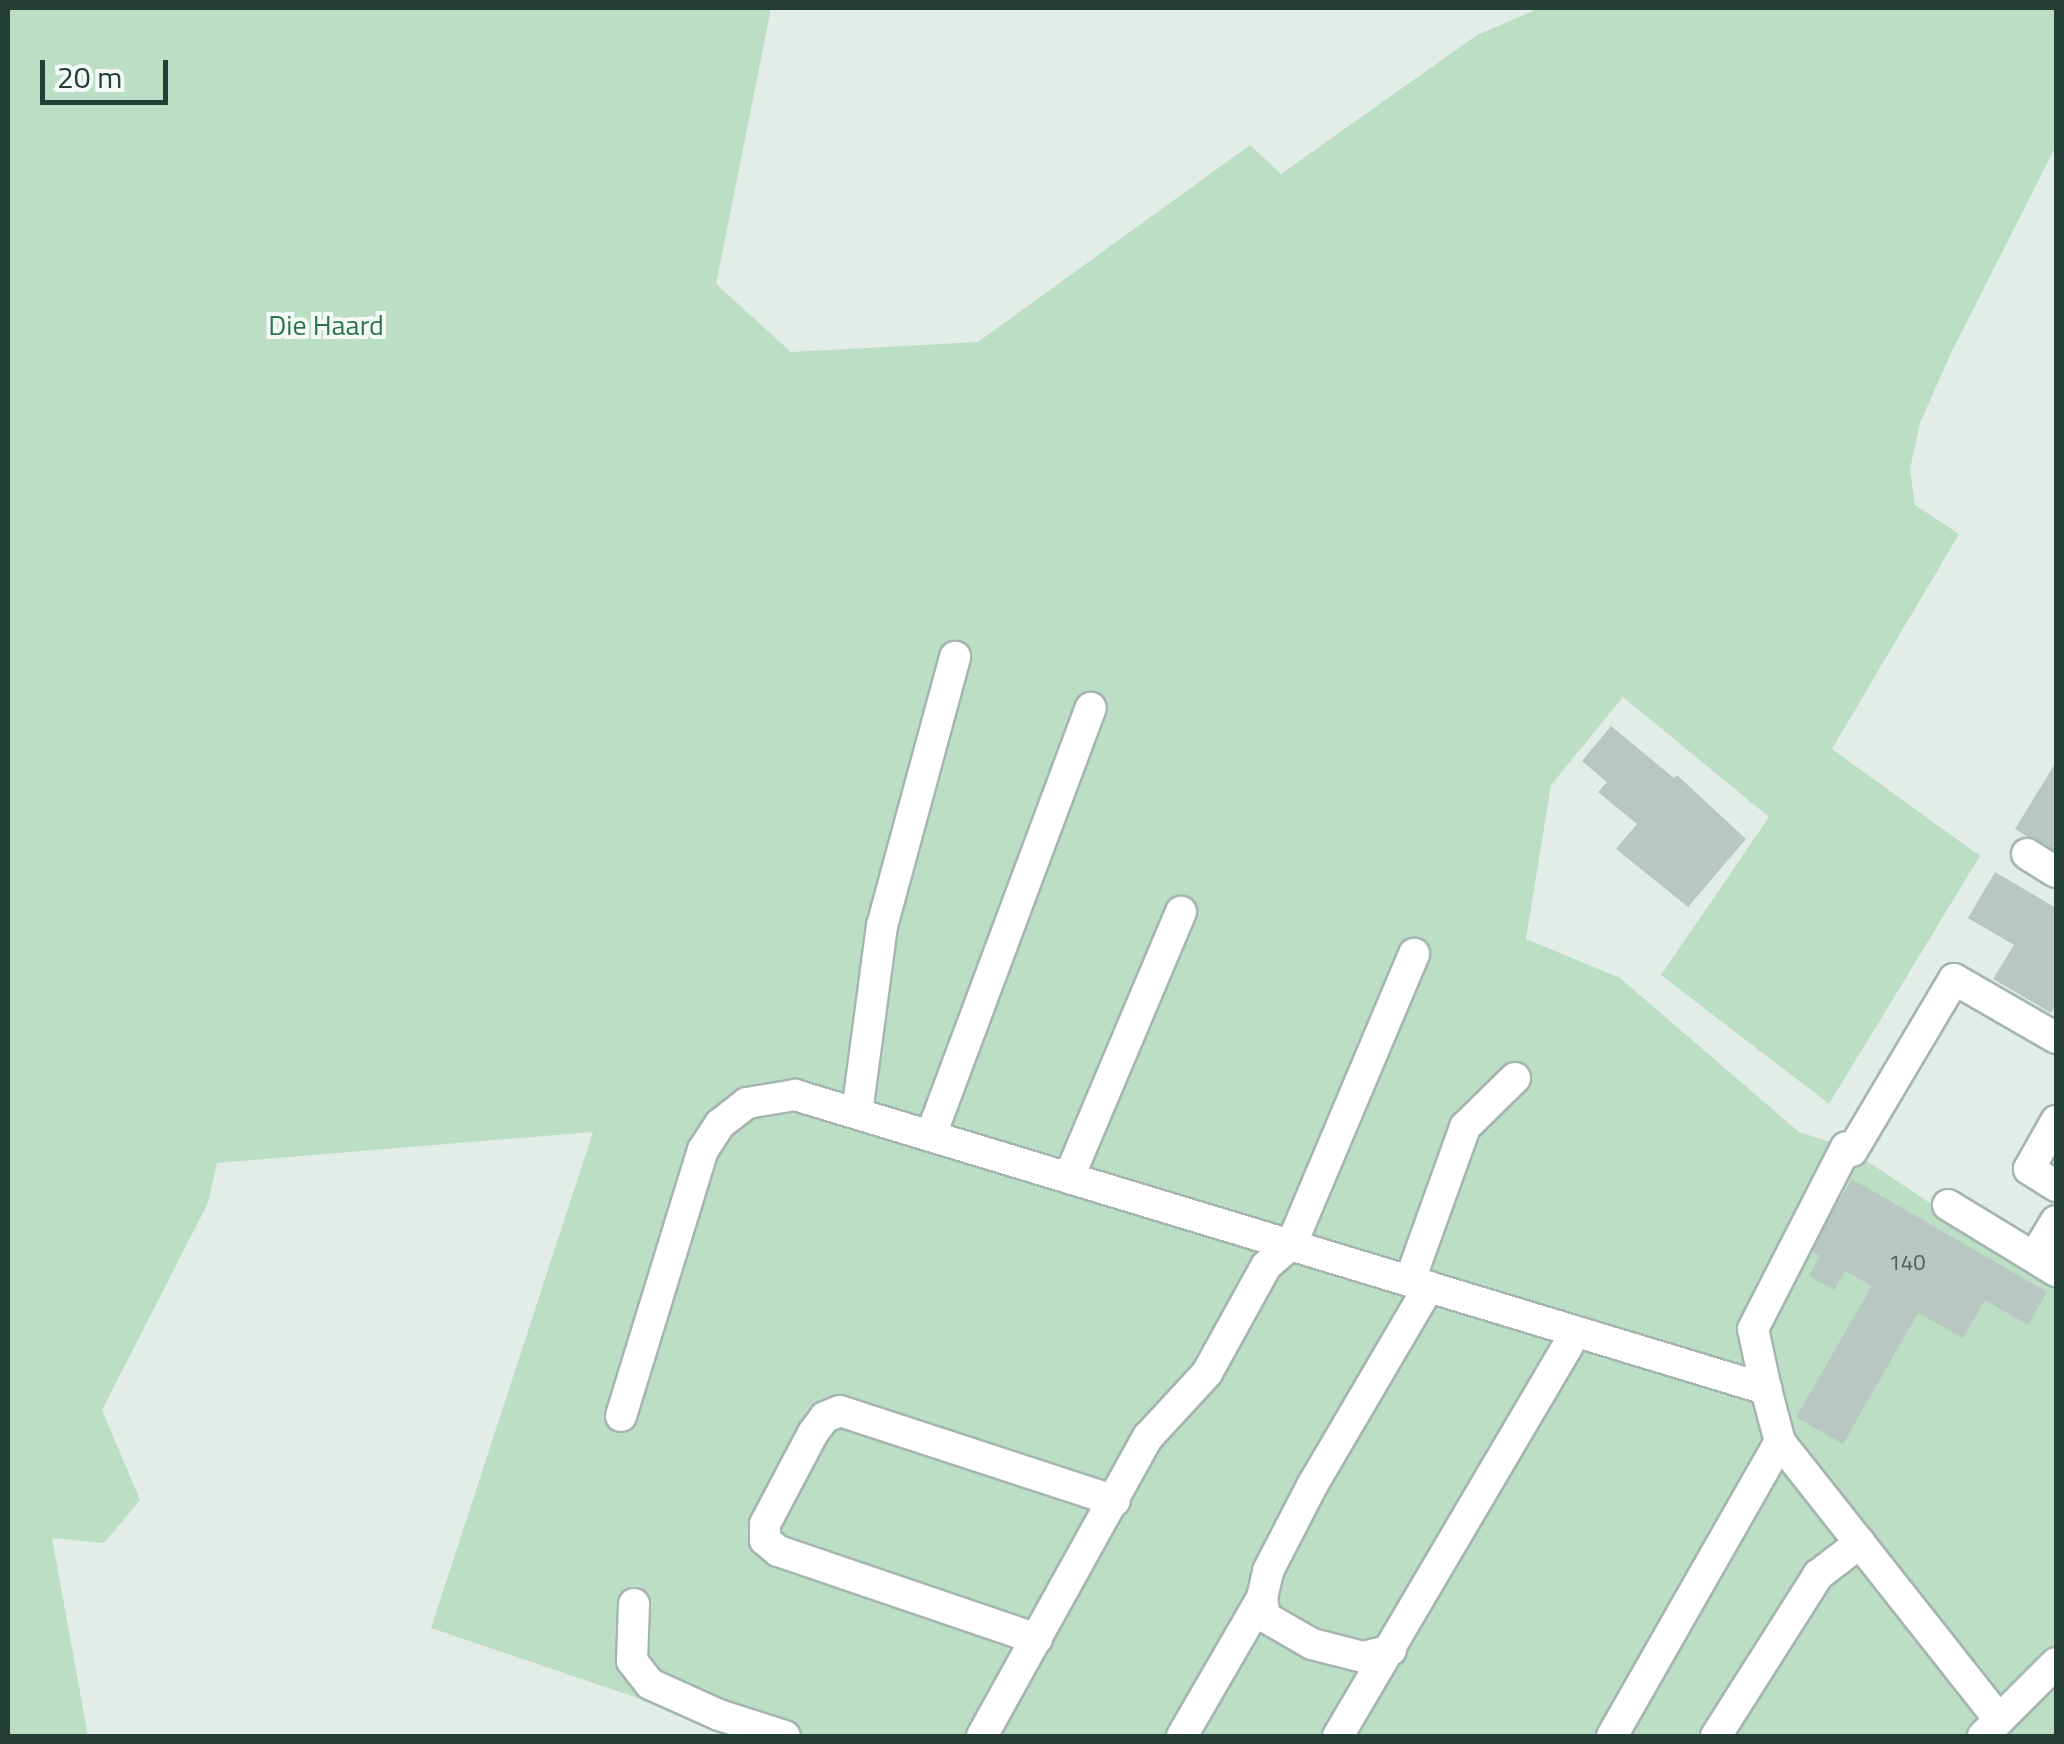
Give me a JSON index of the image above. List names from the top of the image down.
{
  "parks": ["Die Haard"],
  "house_numbers": ["140"],
  "scale_bar": "20 m"
}
